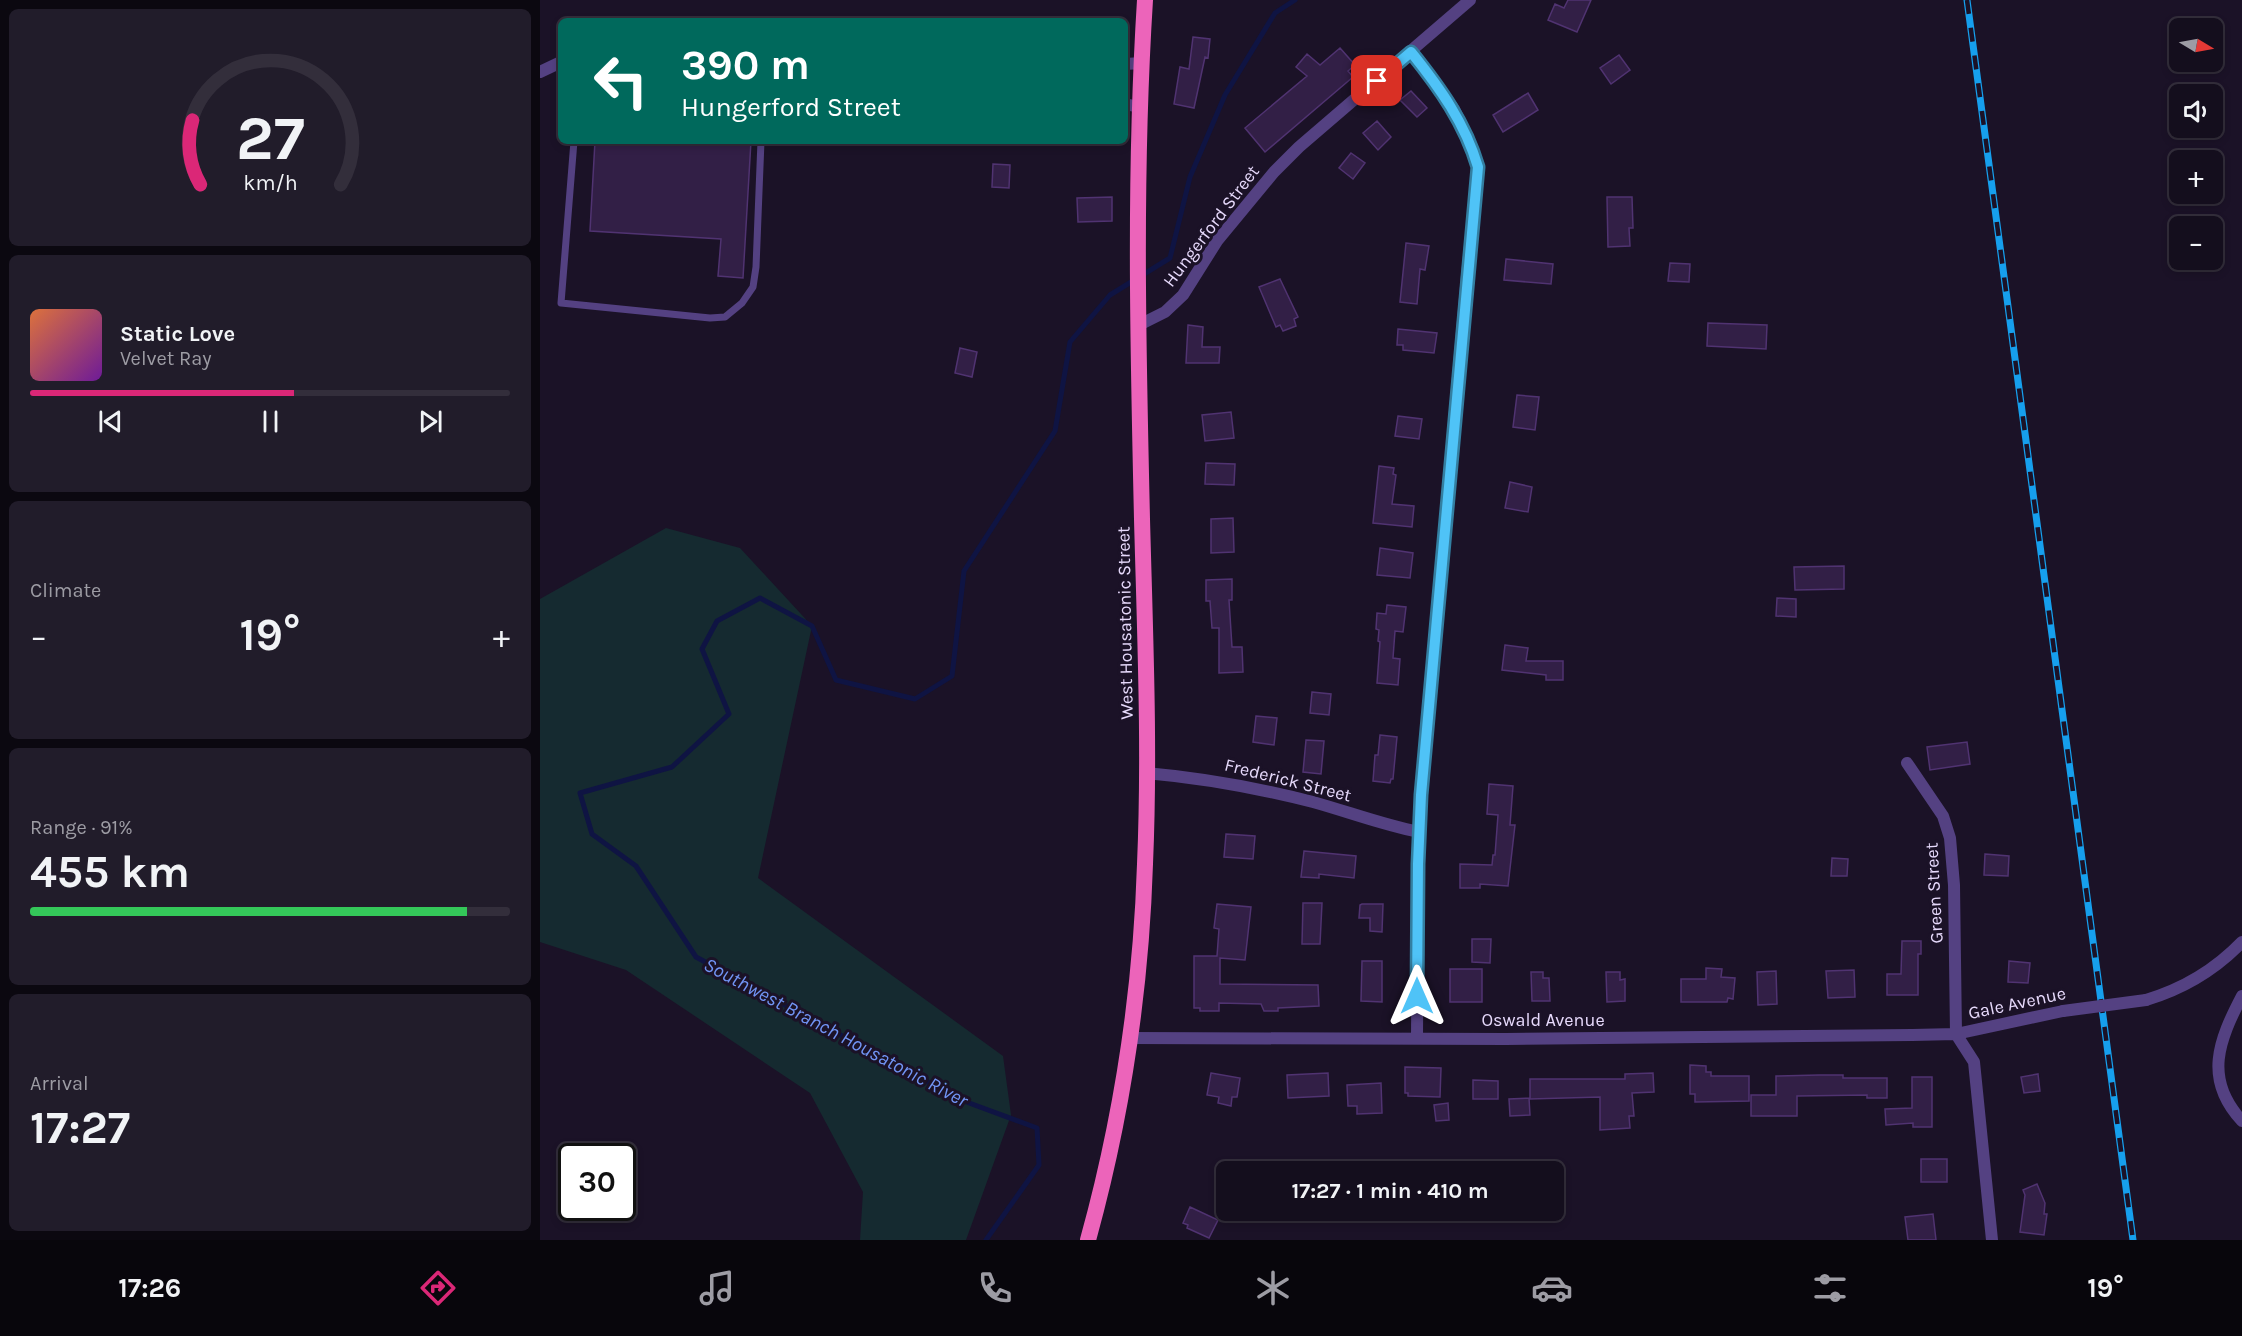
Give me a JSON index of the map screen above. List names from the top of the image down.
{
  "streets": {
    "highway": ["West Housatonic Street"],
    "street": [
      "Hungerford Street",
      "Frederick Street",
      "Green Street",
      "Gale Avenue",
      "Oswald Avenue"
    ]
  },
  "crossings": [
    ["Hungerford Street", "West Housatonic Street"],
    ["West Housatonic Street", "Frederick Street"],
    ["West Housatonic Street", "Oswald Avenue"],
    ["Green Street", "Gale Avenue"],
    ["Green Street", "Oswald Avenue"],
    ["Gale Avenue", "Oswald Avenue"]
  ],
  "water": ["Southwest Branch Housatonic River"],
  "north": "right",
  "page": {
    "map_buttons": ["+", "−"],
    "turn": ["390 m", "Hungerford Street"],
    "song": ["Static Love", "Velvet Ray"],
    "tile": [
      "Climate",
      ["Range · 91%", "455 km"],
      ["Arrival", "17:27"]
    ],
    "heat": ["−", "19°", "+"],
    "limit": "30",
    "trip": "17:27 · 1 min · 410 m",
    "tabs": ["17:26", "19°"],
    "gauge": ["27", "km/h"]
  }
}
